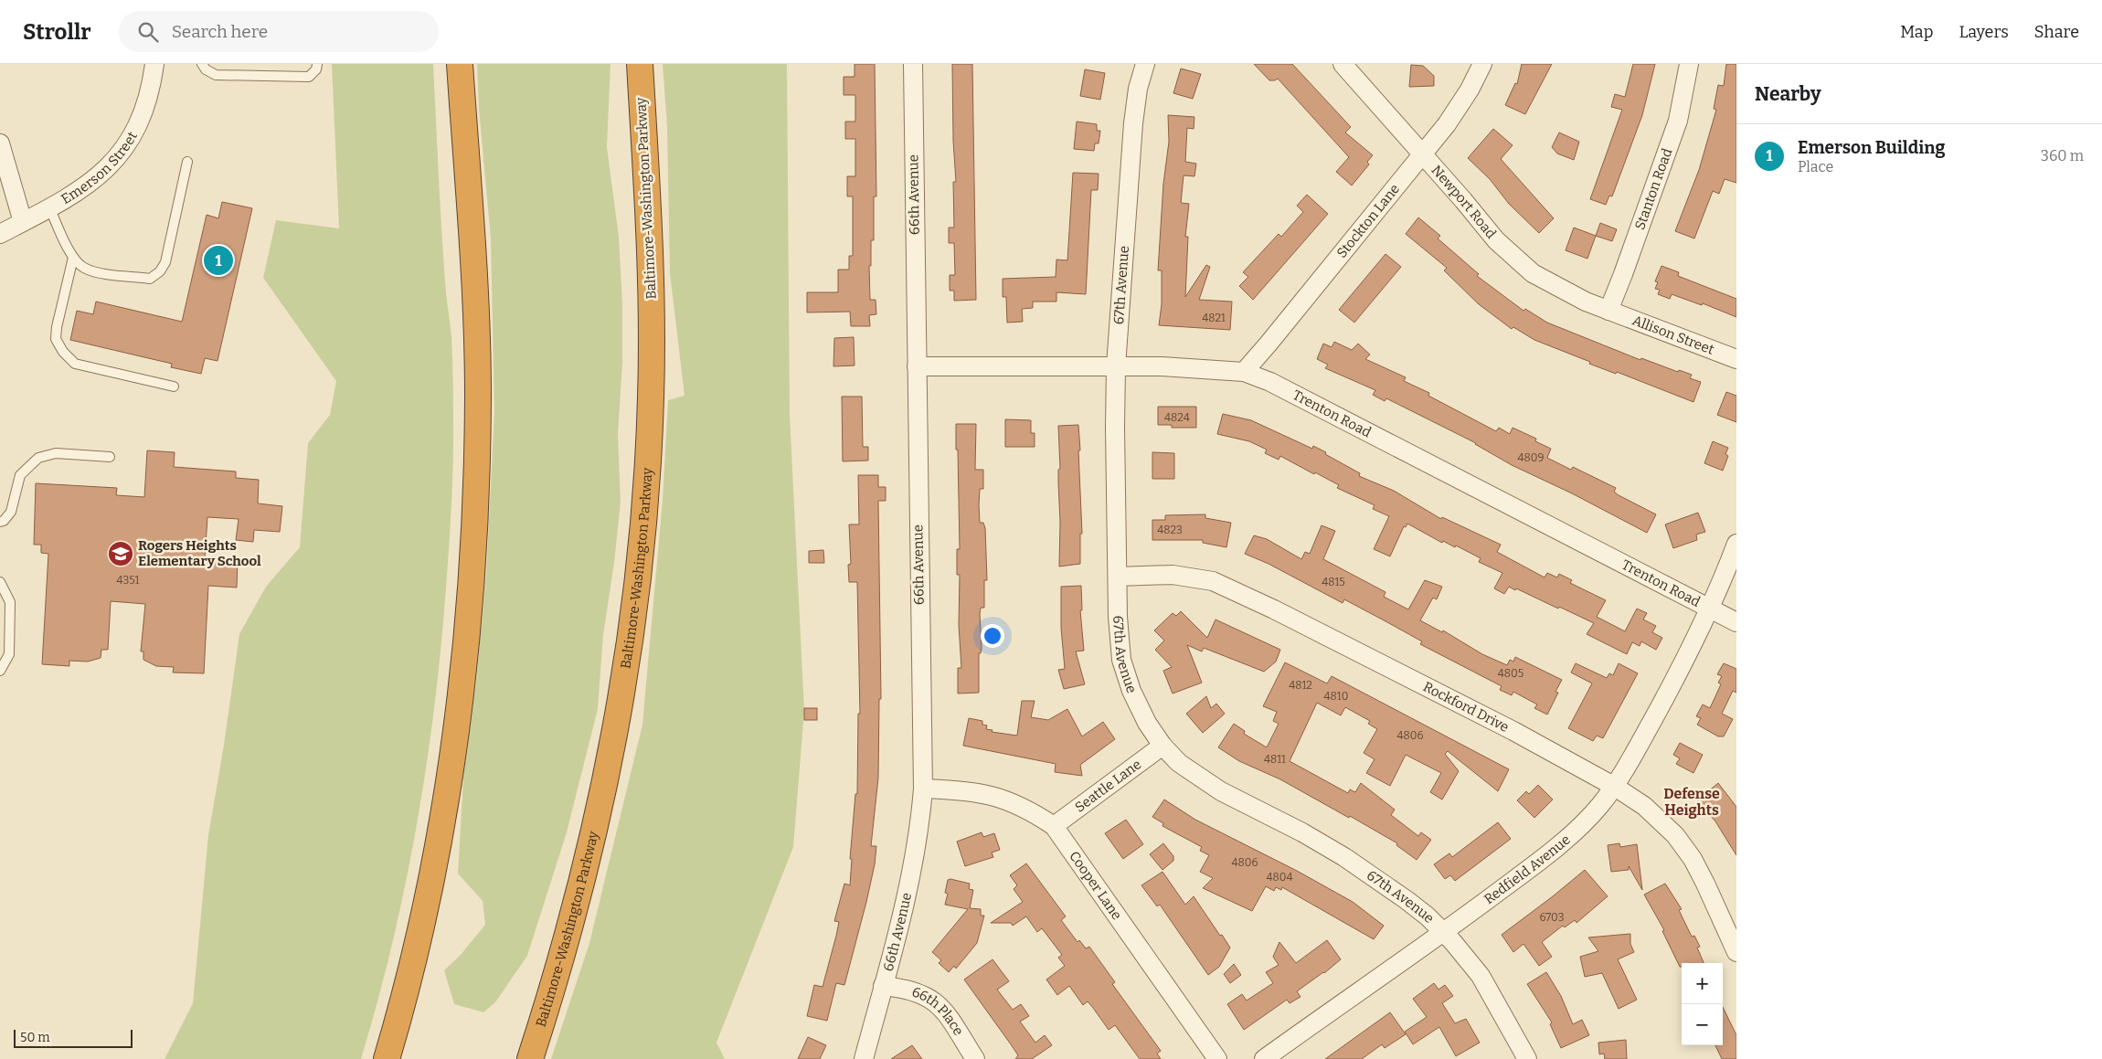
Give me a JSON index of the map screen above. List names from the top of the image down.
{
  "streets": {
    "highway": ["Baltimore-Washington Parkway"],
    "street": [
      "Emerson Street",
      "Stanton Road",
      "66th Avenue",
      "Newport Road",
      "Stockton Lane",
      "67th Avenue",
      "Allison Street",
      "Trenton Road",
      "Rockford Drive",
      "Seattle Lane",
      "Redfield Avenue",
      "Cooper Lane",
      "66th Place"
    ]
  },
  "crossings": [
    ["Stanton Road", "Newport Road"],
    ["Stanton Road", "Allison Street"],
    ["66th Avenue", "Trenton Road"],
    ["66th Avenue", "Cooper Lane"],
    ["66th Avenue", "66th Place"],
    ["Newport Road", "Stockton Lane"],
    ["Newport Road", "Allison Street"],
    ["Stockton Lane", "Trenton Road"],
    ["67th Avenue", "Trenton Road"],
    ["67th Avenue", "Rockford Drive"],
    ["67th Avenue", "Seattle Lane"],
    ["67th Avenue", "Redfield Avenue"],
    ["Trenton Road", "Redfield Avenue"],
    ["Rockford Drive", "Redfield Avenue"],
    ["Seattle Lane", "Cooper Lane"]
  ],
  "districts": ["Defense Heights"],
  "places": {
    "school or university": ["Rogers Heights Elementary School"]
  },
  "house_numbers": [
    "4821",
    "4824",
    "4809",
    "4823",
    "4351",
    "4815",
    "4805",
    "4812",
    "4810",
    "4806",
    "4811",
    "4806",
    "4804",
    "6703"
  ],
  "scale_bar": "50 m",
  "page": {
    "header": "Strollr",
    "search": "Search here",
    "nav": ["Map", "Layers", "Share"],
    "heading": "Nearby",
    "list": [
      {
        "mark": "1",
        "name": "Emerson Building",
        "note": "Place",
        "value": "360 m"
      }
    ],
    "pins": "1",
    "map_buttons": ["+", "−"],
    "scale": "50 m"
  }
}
